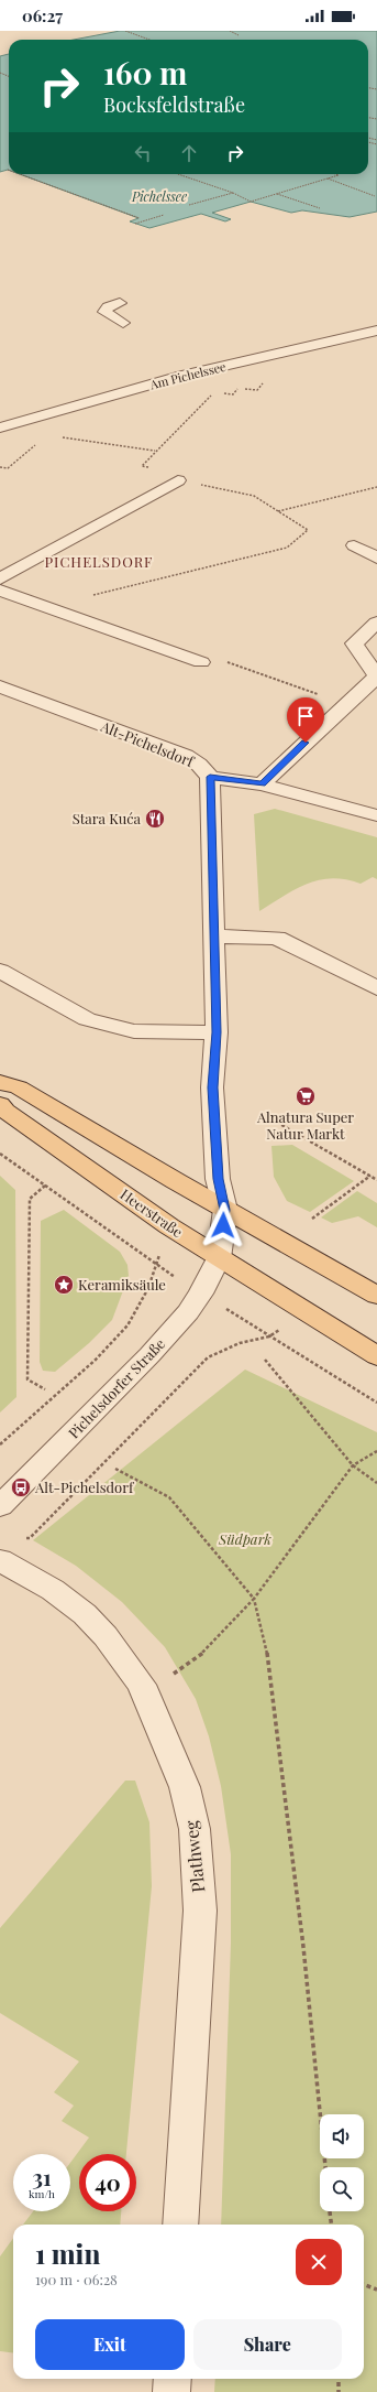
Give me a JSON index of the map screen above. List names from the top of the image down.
{
  "streets": {
    "main road": ["Heerstraße"],
    "street": [
      "Am Pichelssee",
      "Alt-Pichelsdorf",
      "Pichelsdorfer Straße",
      "Plathweg"
    ]
  },
  "crossings": [
    ["Heerstraße", "Pichelsdorfer Straße"]
  ],
  "districts": ["PICHELSDORF"],
  "water": ["Pichelssee"],
  "parks": ["Südpark"],
  "places": {
    "restaurant": ["Stara Kuća"],
    "supermarket": ["Alnatura Super Natur Markt"],
    "place": ["Keramiksäule"],
    "bus stop": ["Alt-Pichelsdorf"]
  },
  "page": {
    "status": "06:27",
    "turn": ["160 m", "Bocksfeldstraße"],
    "speed": "31 km/h",
    "limit": "40",
    "heading": ["1 min", "190 m · 06:28"],
    "buttons": ["Exit", "Share"]
  }
}
